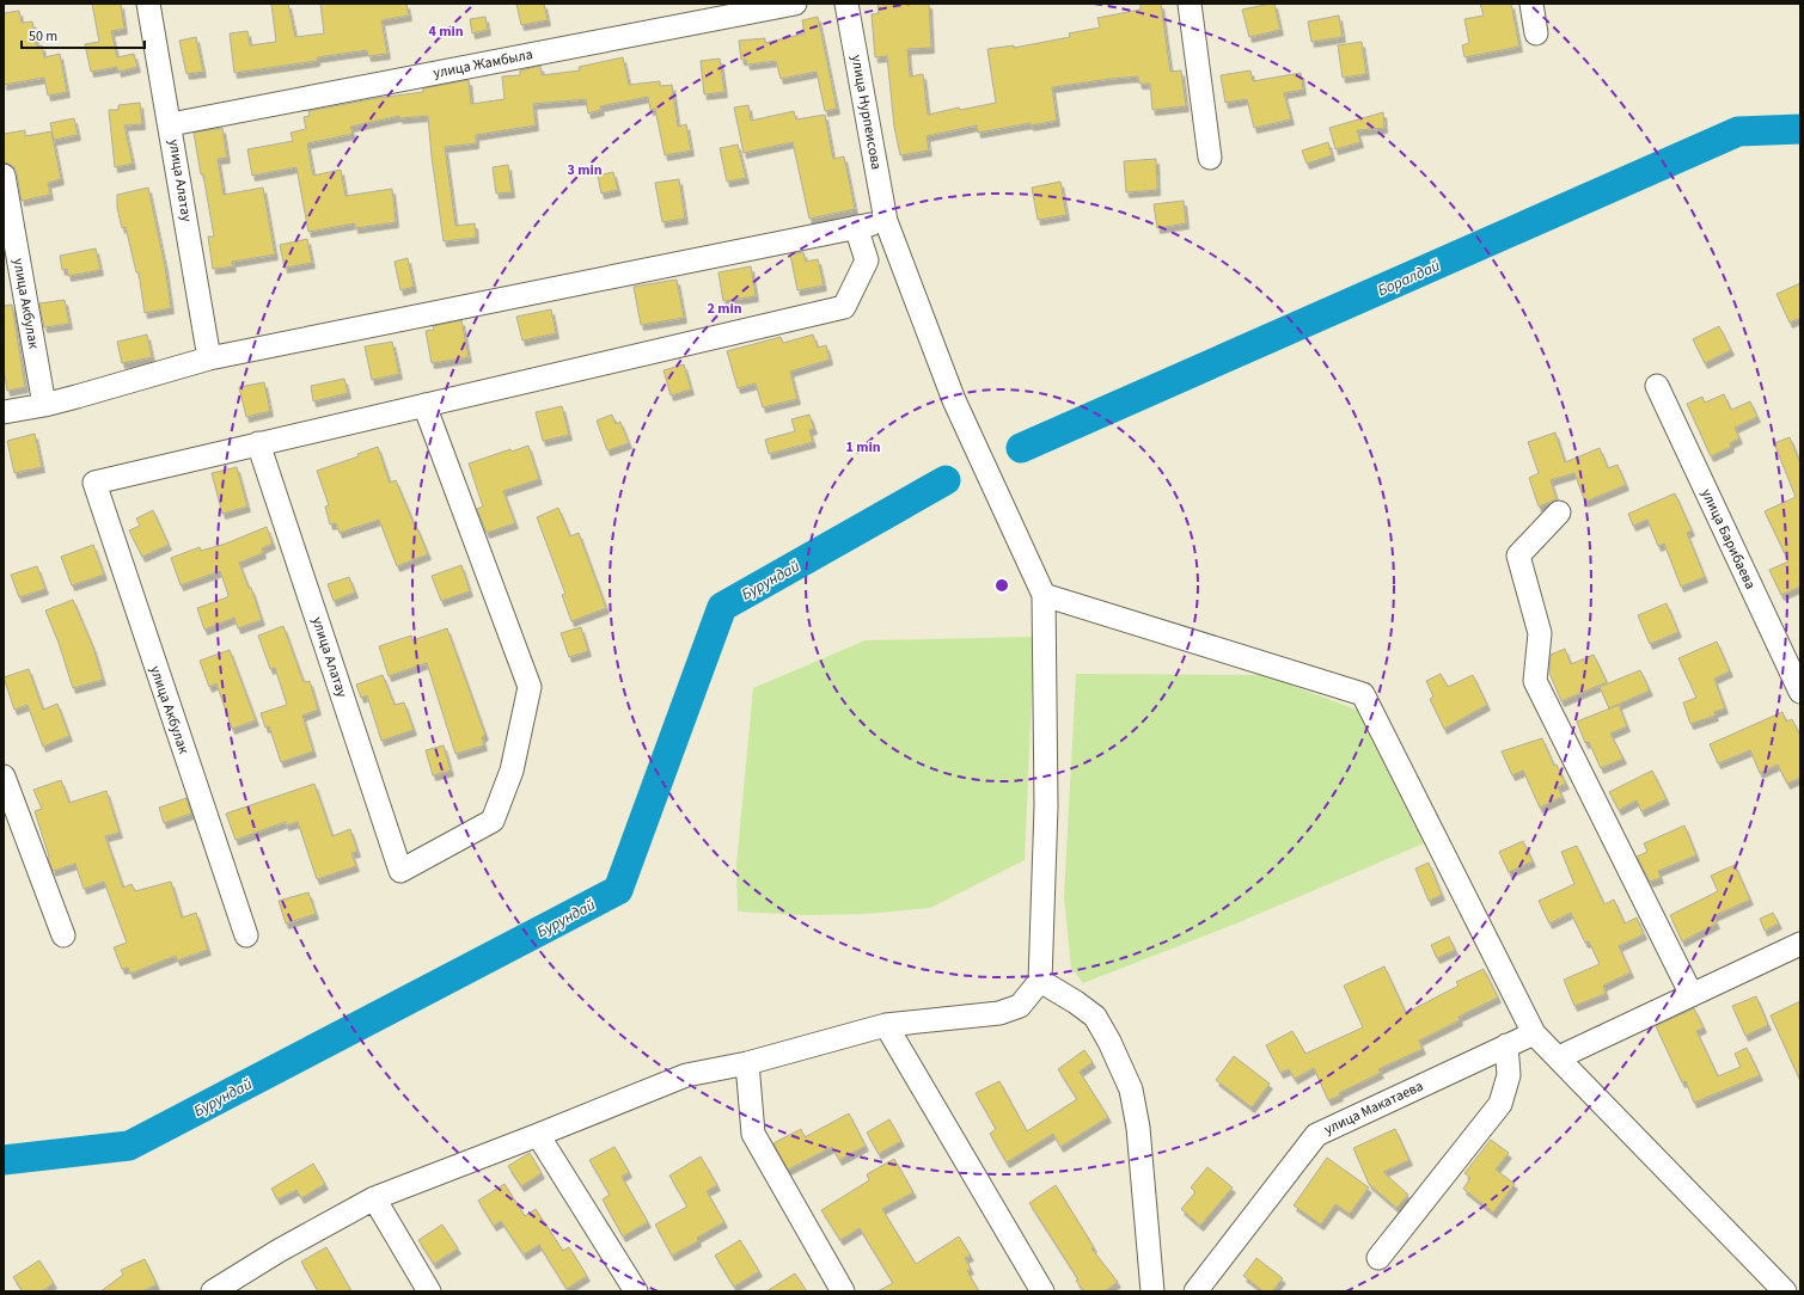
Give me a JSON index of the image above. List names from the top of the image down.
{
  "streets": {
    "street": [
      "улица Жамбыла",
      "улица Нурпеисова",
      "улица Алатау",
      "улица Акбулак",
      "улица Барибаева",
      "улица Макатаева"
    ]
  },
  "crossings": [
    ["улица Жамбыла", "улица Алатау"],
    ["улица Алатау", "улица Акбулак"]
  ],
  "water": ["Боралдай", "Бурундай"],
  "scale_bar": "50 m",
  "rings": [
    "4 min",
    "3 min",
    "2 min",
    "1 min"
  ]
}
